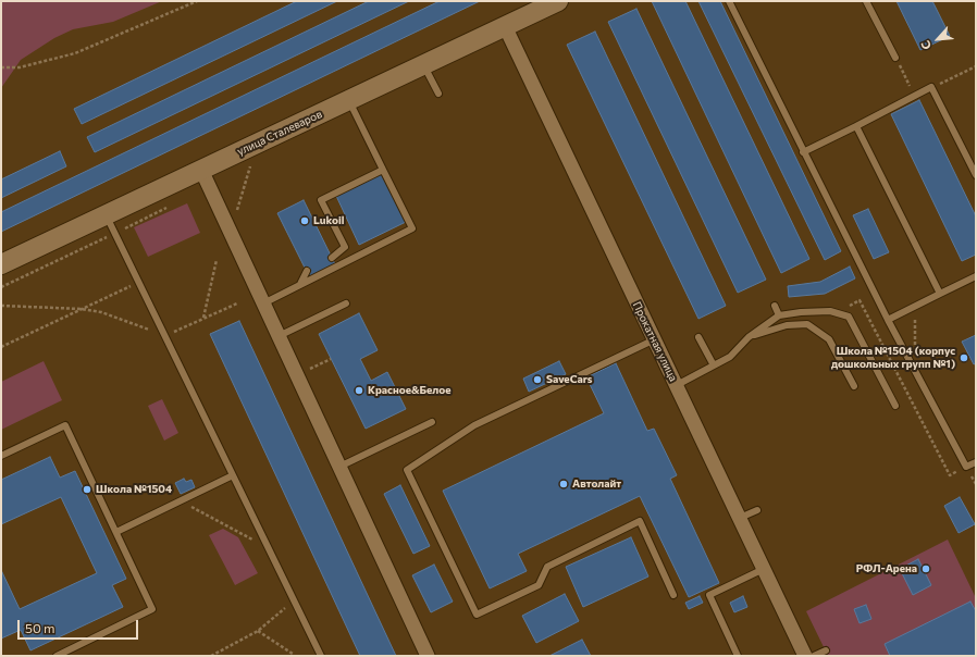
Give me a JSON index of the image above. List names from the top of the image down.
{
  "streets": {
    "main road": ["улица Сталеваров"],
    "street": ["Прокатная улица"]
  },
  "crossings": [
    ["улица Сталеваров", "Прокатная улица"]
  ],
  "places": [
    "Lukoil",
    "Школа №1504 (корпус дошкольных групп №1)",
    "SaveCars",
    "Красное&Белое",
    "Автолайт",
    "Школа №1504",
    "РФЛ-Арена"
  ],
  "scale_bar": "50 m",
  "north": "bottom left"
}
